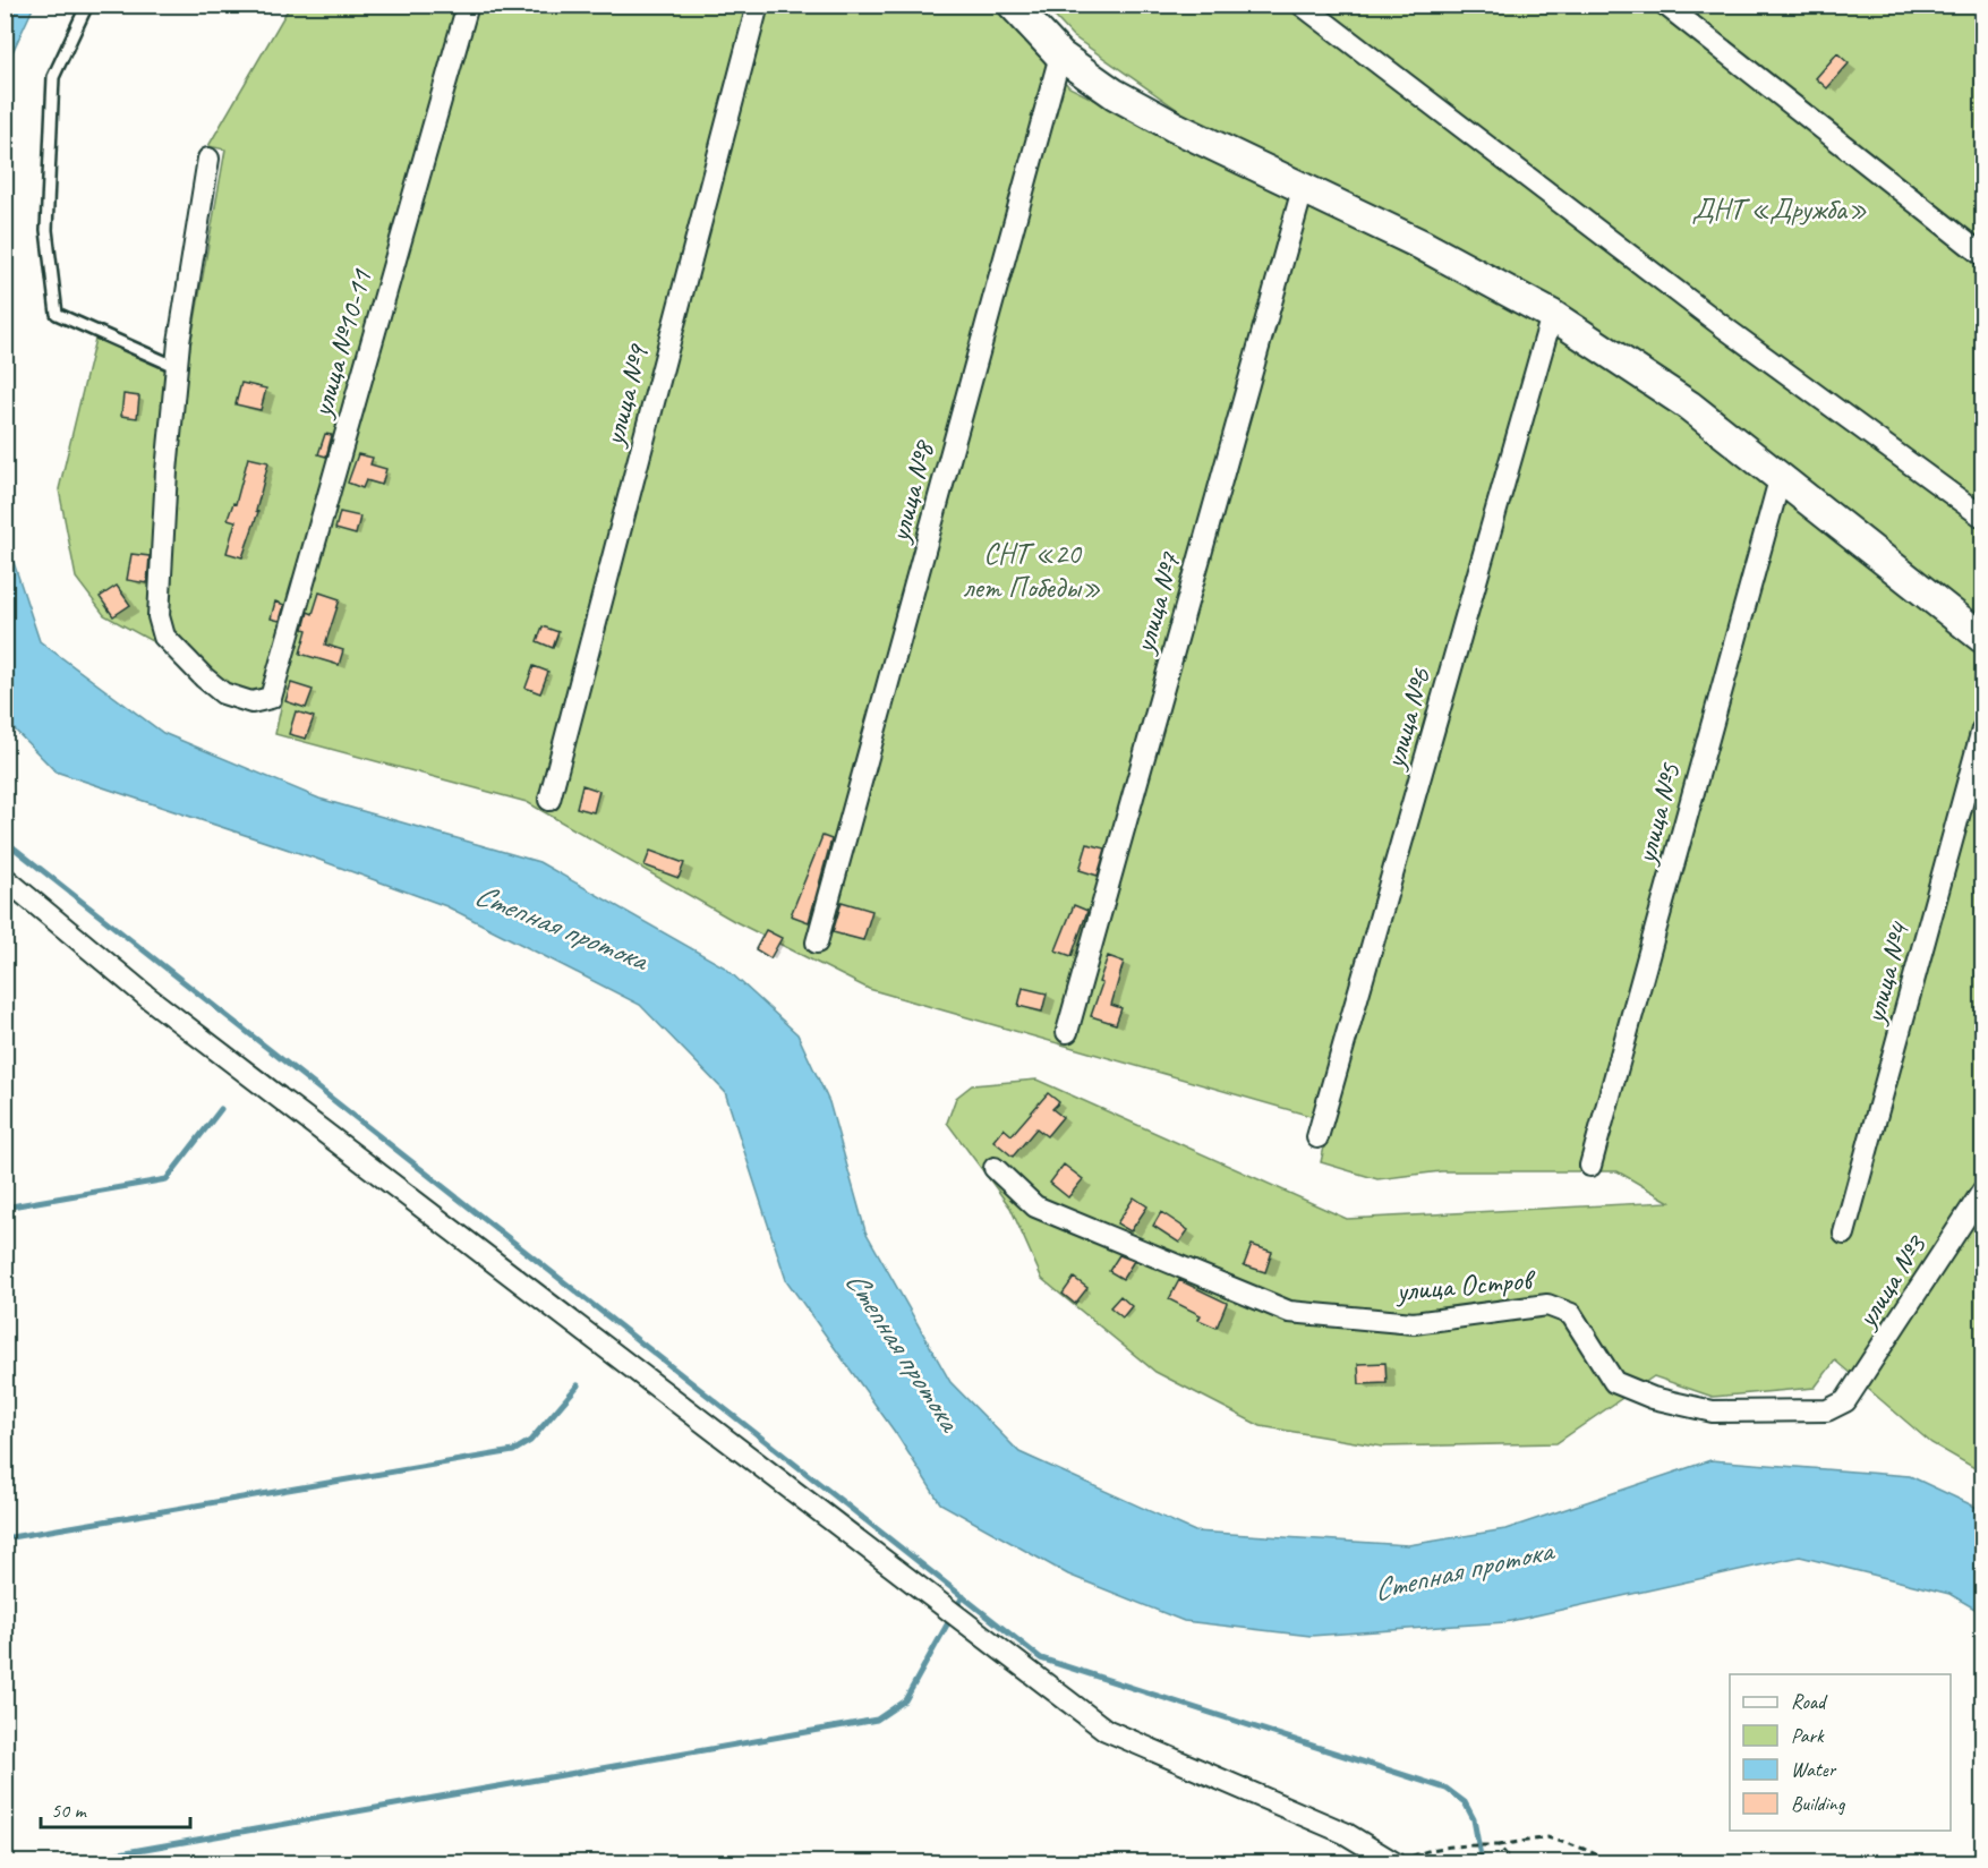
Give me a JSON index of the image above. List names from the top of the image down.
{
  "streets": {
    "street": [
      "улица №10-11",
      "улица №9",
      "улица №8",
      "улица №7",
      "улица №6",
      "улица №5",
      "улица №4",
      "улица №3",
      "улица Остров"
    ]
  },
  "crossings": [
    ["улица №3", "улица Остров"]
  ],
  "water": ["Степная протока"],
  "parks": ["ДНТ «Дружба»", "СНТ «20 лет Победы»"],
  "legend": [
    "Road",
    "Park",
    "Water",
    "Building"
  ],
  "scale_bar": "50 m"
}
